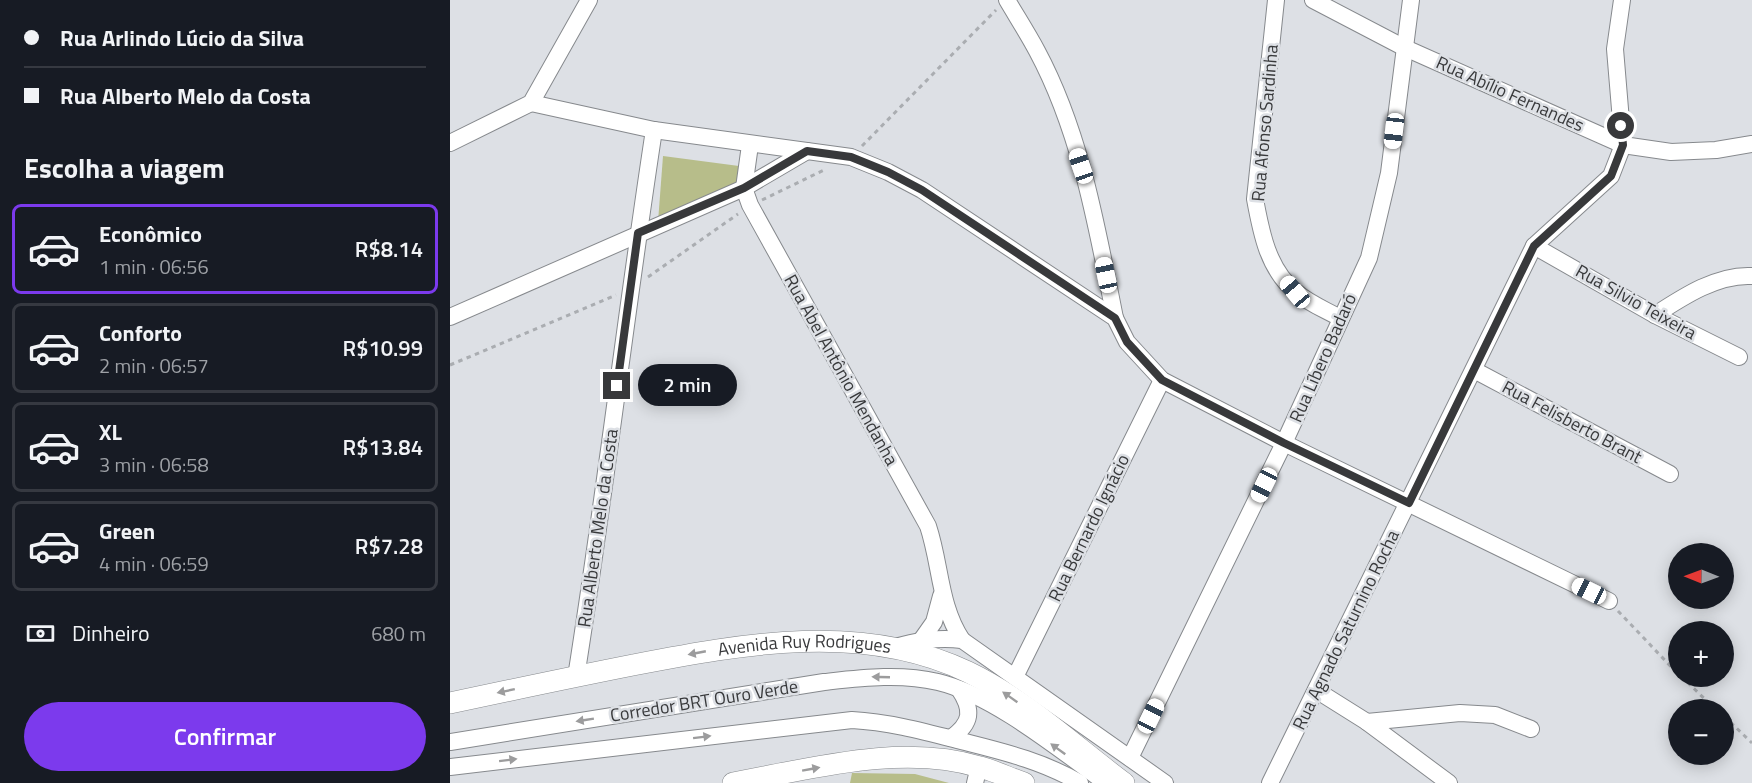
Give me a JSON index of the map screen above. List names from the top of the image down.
{
  "streets": {
    "main road": ["Avenida Ruy Rodrigues"],
    "street": [
      "Rua Abílio Fernandes",
      "Rua Afonso Sardinha",
      "Rua Silvio Teixeira",
      "Rua Líbero Badaró",
      "Rua Abel Antônio Mendanha",
      "Rua Felisberto Brant",
      "Rua Alberto Melo da Costa",
      "Rua Bernardo Ignácio",
      "Rua Agnado Saturnino Rocha",
      "Corredor BRT Ouro Verde"
    ]
  },
  "crossings": [
    ["Rua Abílio Fernandes", "Rua Líbero Badaró"],
    ["Rua Abílio Fernandes", "Rua Agnado Saturnino Rocha"],
    ["Rua Afonso Sardinha", "Rua Líbero Badaró"],
    ["Rua Silvio Teixeira", "Rua Agnado Saturnino Rocha"],
    ["Rua Felisberto Brant", "Rua Agnado Saturnino Rocha"],
    ["Rua Alberto Melo da Costa", "Avenida Ruy Rodrigues"]
  ],
  "north": "left",
  "page": {
    "banner": ["Rua Arlindo Lúcio da Silva", "Rua Alberto Melo da Costa"],
    "heading": "Escolha a viagem",
    "list": [
      {
        "name": "Econômico",
        "note": "1 min · 06:56",
        "value": "R$8.14"
      },
      {
        "name": "Conforto",
        "note": "2 min · 06:57",
        "value": "R$10.99"
      },
      {
        "name": "XL",
        "note": "3 min · 06:58",
        "value": "R$13.84"
      },
      {
        "name": "Green",
        "note": "4 min · 06:59",
        "value": "R$7.28"
      }
    ],
    "bubble": "2 min",
    "map_buttons": ["+", "−"],
    "pay": ["Dinheiro", "680 m"],
    "buttons": "Confirmar"
  }
}
